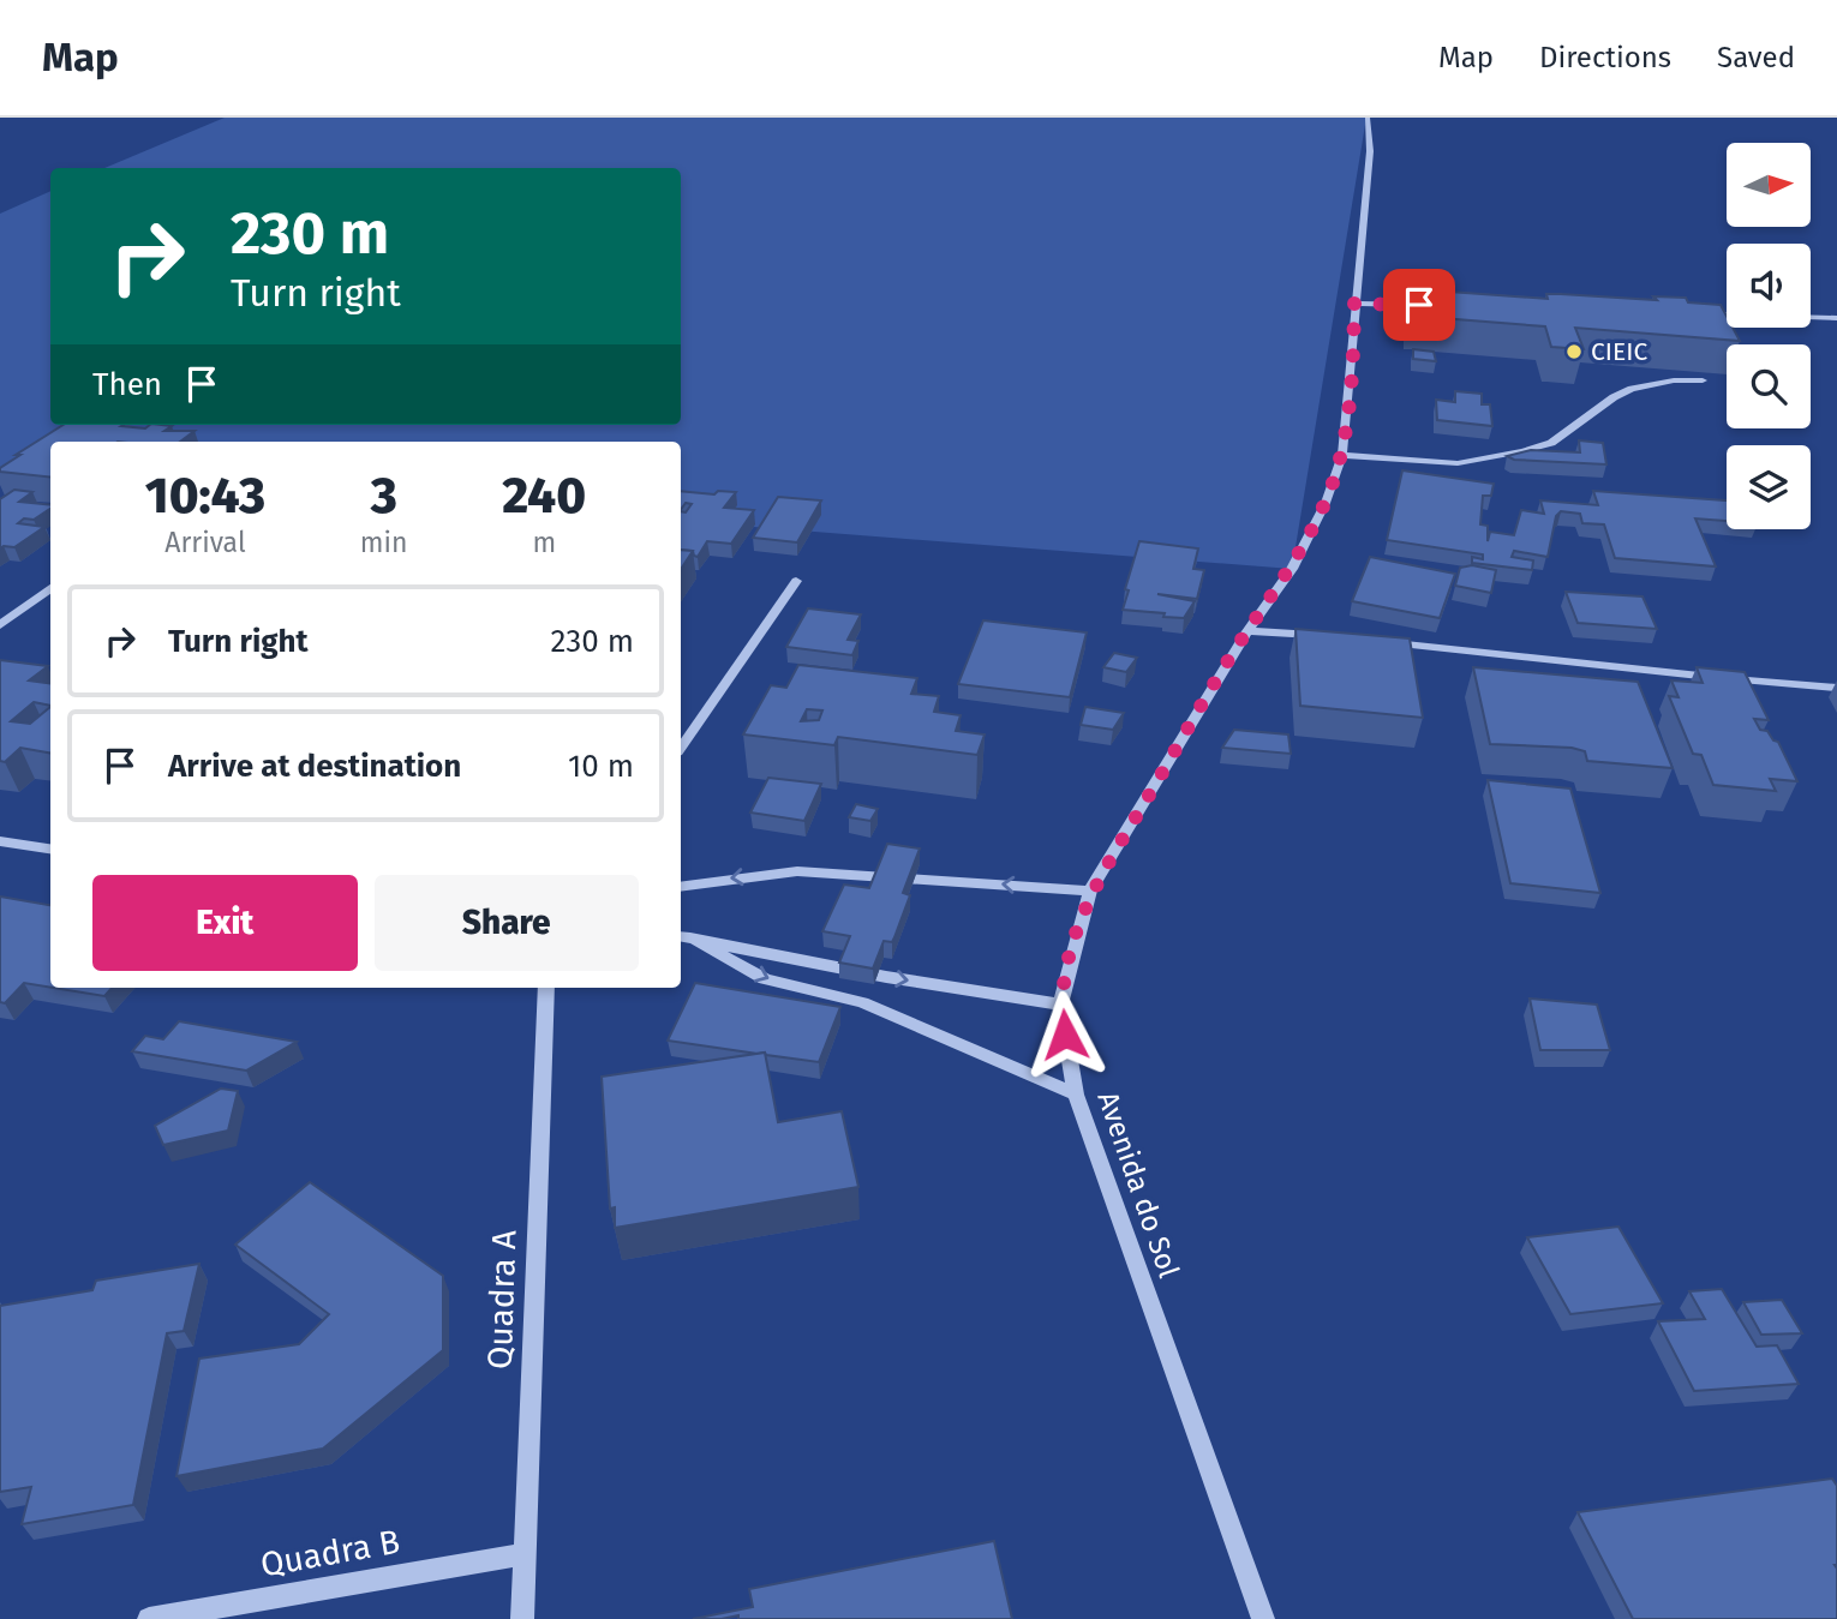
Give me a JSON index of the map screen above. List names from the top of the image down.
{
  "streets": {
    "street": ["Avenida do Sol", "Quadra A", "Quadra B"]
  },
  "crossings": [
    ["Quadra A", "Quadra B"]
  ],
  "places": ["CIEIC"],
  "north": "right",
  "page": {
    "header": "Map",
    "nav": ["Map", "Directions", "Saved"],
    "turn": ["230 m", "Turn right"],
    "then": "Then",
    "eta": [
      "10:43",
      "Arrival",
      "3",
      "min",
      "240",
      "m"
    ],
    "list": [
      {
        "name": "Turn right",
        "value": "230 m"
      },
      {
        "name": "Arrive at destination",
        "value": "10 m"
      }
    ],
    "buttons": ["Exit", "Share"]
  }
}
